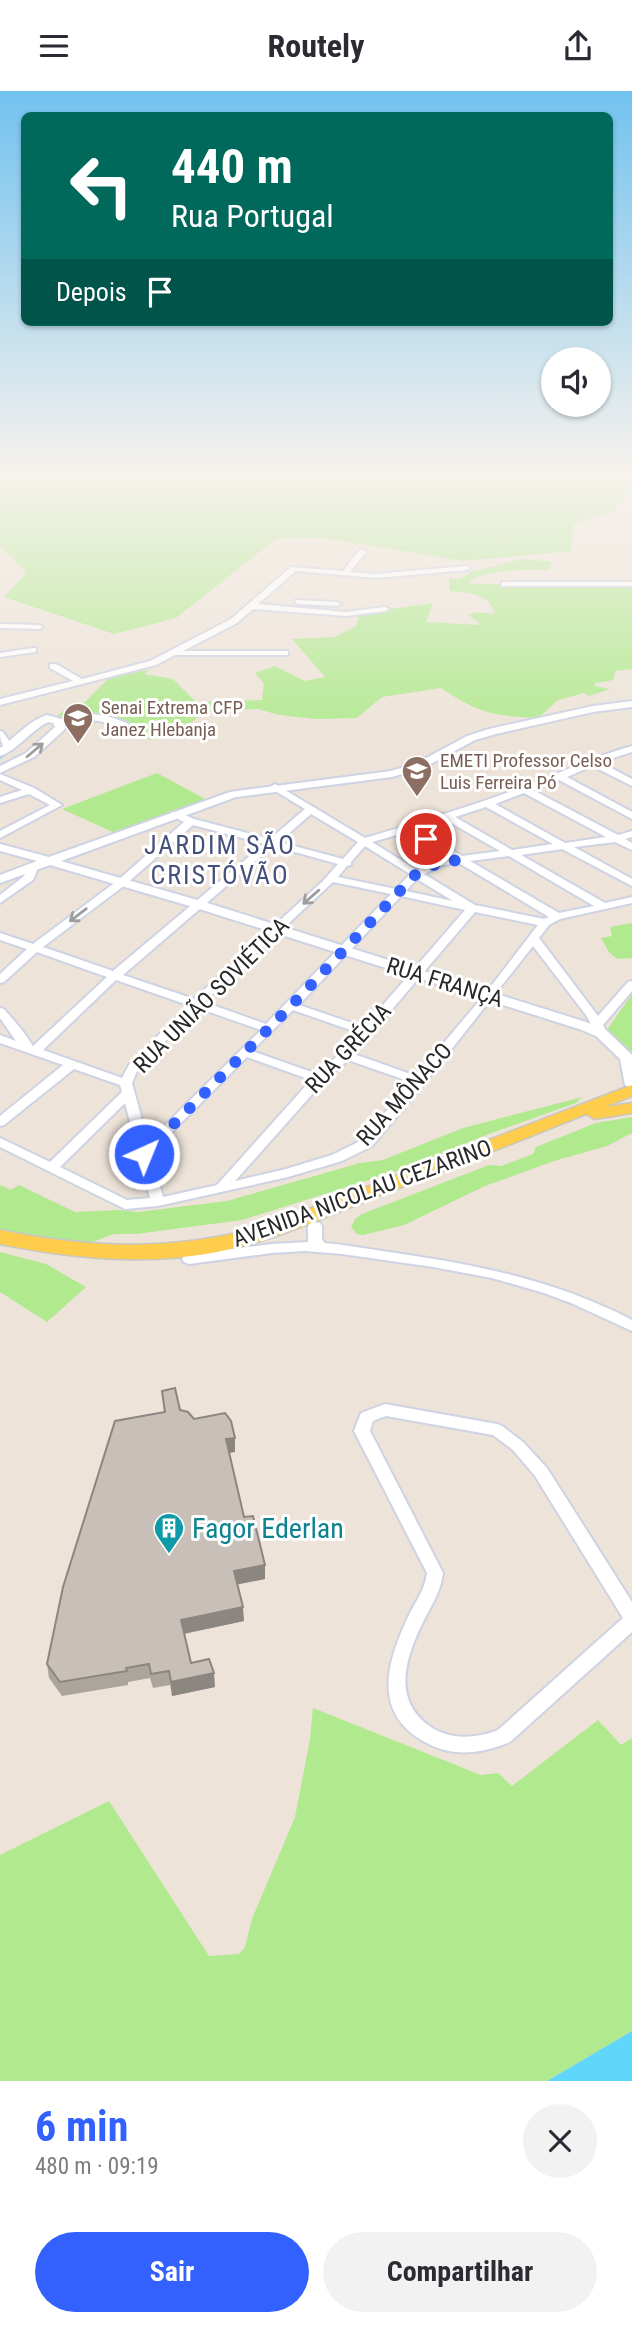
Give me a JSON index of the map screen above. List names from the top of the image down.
{
  "streets": {
    "main road": ["AVENIDA NICOLAU CEZARINO"],
    "street": [
      "RUA FRANÇA",
      "RUA UNIÃO SOVIÉTICA",
      "RUA GRÉCIA",
      "RUA MÔNACO"
    ]
  },
  "crossings": [
    ["RUA FRANÇA", "RUA UNIÃO SOVIÉTICA"],
    ["RUA FRANÇA", "RUA GRÉCIA"],
    ["RUA FRANÇA", "RUA MÔNACO"],
    ["RUA FRANÇA", "AVENIDA NICOLAU CEZARINO"],
    ["RUA UNIÃO SOVIÉTICA", "RUA MÔNACO"],
    ["RUA GRÉCIA", "RUA MÔNACO"]
  ],
  "districts": ["JARDIM SÃO CRISTÓVÃO"],
  "places": {
    "school or university": ["Senai Extrema CFP Janez Hlebanja", "EMETI Professor Celso Luis Ferreira Pó"],
    "building": ["Fagor Ederlan"]
  },
  "page": {
    "header": "Routely",
    "turn": ["440 m", "Rua Portugal"],
    "then": "Depois",
    "heading": ["6 min", "480 m · 09:19"],
    "buttons": ["Sair", "Compartilhar"]
  }
}
